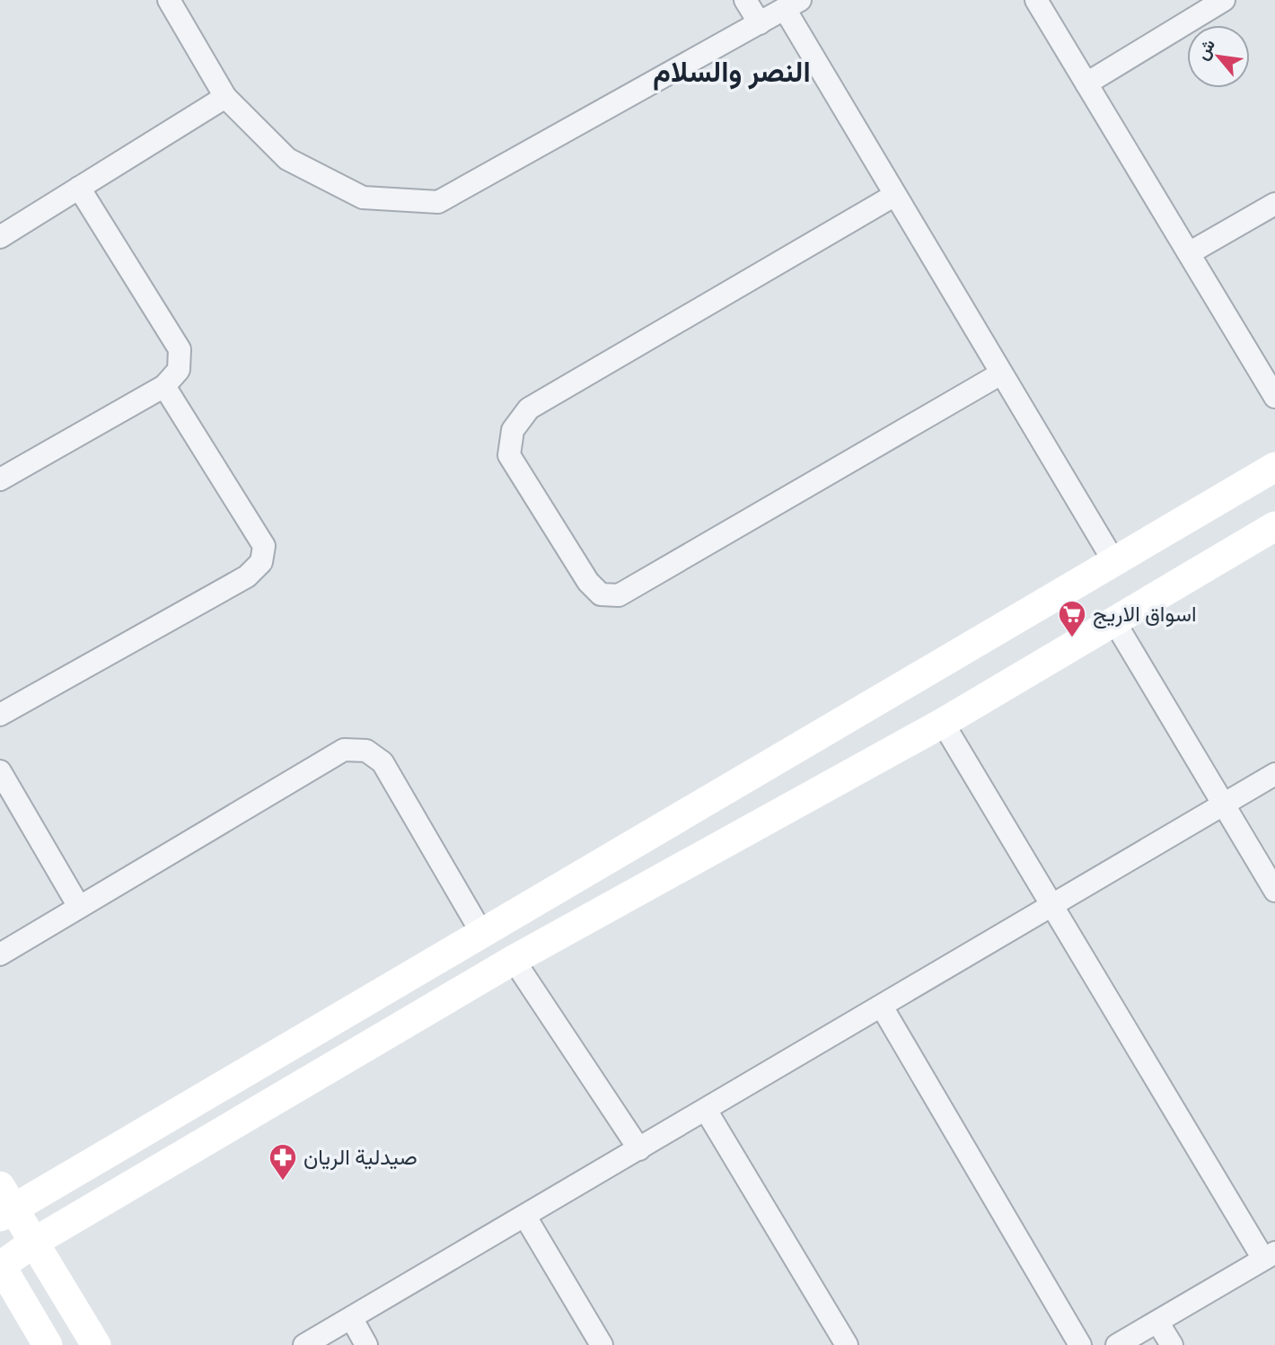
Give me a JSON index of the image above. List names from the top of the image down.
{
  "districts": ["النصر والسلام"],
  "places": {
    "supermarket": ["اسواق الاريج"],
    "pharmacy": ["صيدلية الريان"]
  },
  "north": "top left"
}
